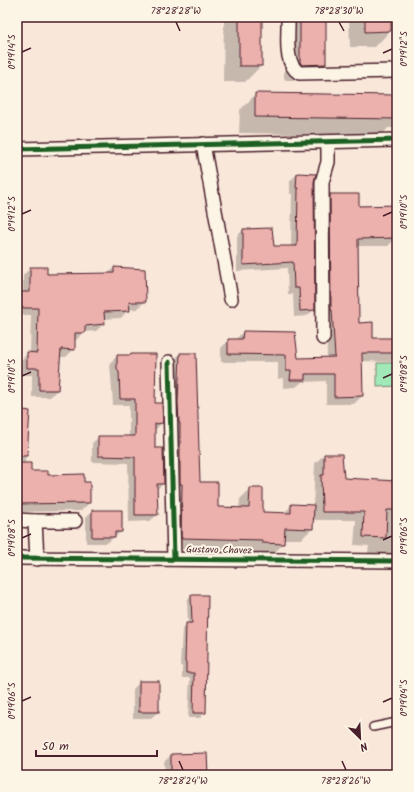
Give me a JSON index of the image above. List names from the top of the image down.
{
  "streets": {
    "street": ["Gustavo Chavez"]
  },
  "scale_bar": "50 m",
  "north": "bottom right",
  "coordinates": [
    "78°28'28\"W",
    "78°28'30\"W",
    "0°19'12\"S",
    "0°19'14\"S",
    "0°19'10\"S",
    "0°19'08\"S",
    "0°19'06\"S",
    "0°19'04\"S",
    "78°28'24\"W",
    "78°28'26\"W"
  ]
}
